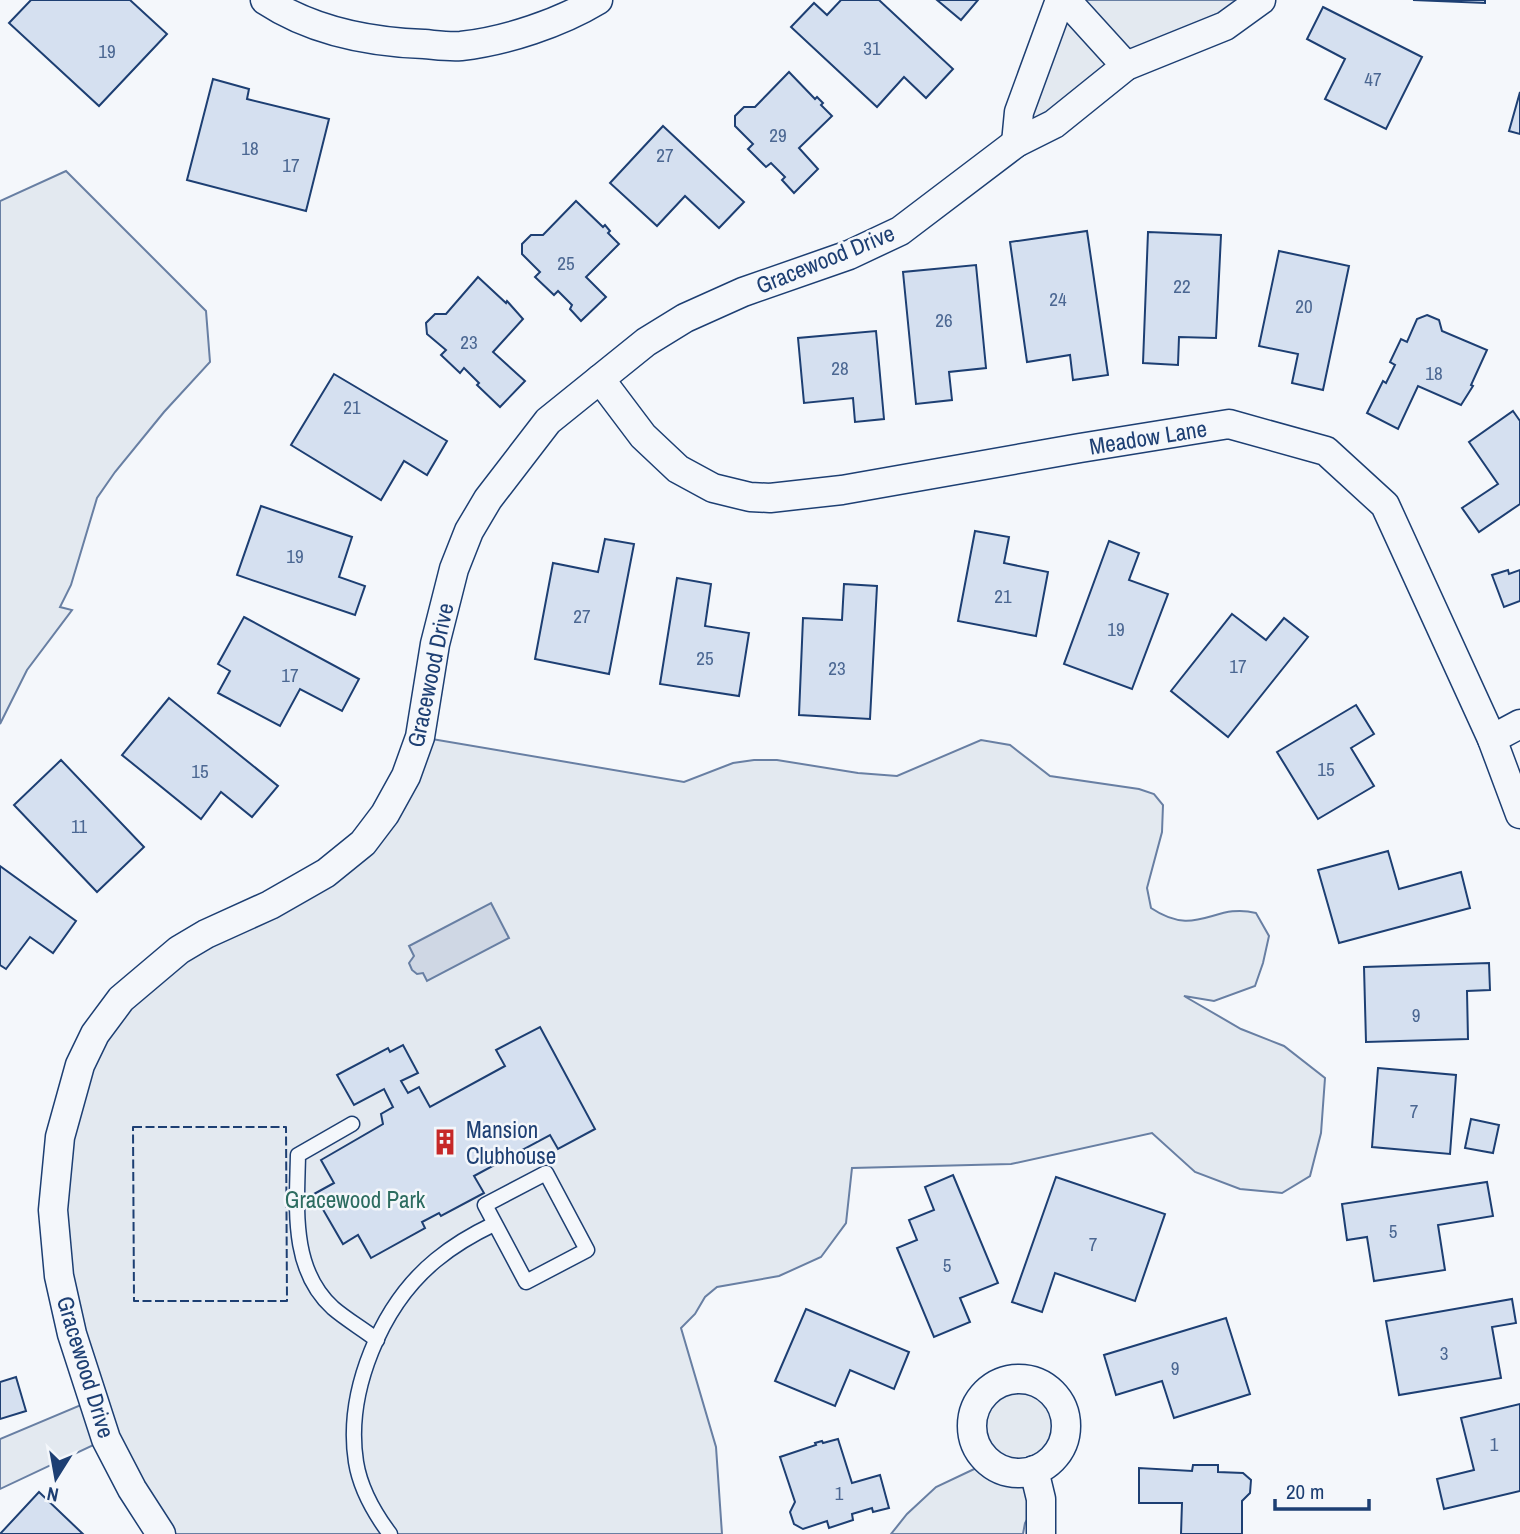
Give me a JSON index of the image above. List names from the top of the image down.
{
  "streets": {
    "street": ["Gracewood Drive", "Meadow Lane"]
  },
  "crossings": [
    ["Gracewood Drive", "Meadow Lane"]
  ],
  "parks": ["Gracewood Park"],
  "places": {
    "building": ["Mansion Clubhouse"]
  },
  "house_numbers": [
    "31",
    "19",
    "47",
    "29",
    "18",
    "27",
    "17",
    "25",
    "22",
    "24",
    "20",
    "26",
    "23",
    "28",
    "18",
    "21",
    "19",
    "21",
    "27",
    "19",
    "25",
    "17",
    "23",
    "17",
    "15",
    "15",
    "11",
    "9",
    "7",
    "5",
    "7",
    "5",
    "3",
    "9",
    "1",
    "1"
  ],
  "scale_bar": "20 m",
  "north": "bottom"
}
